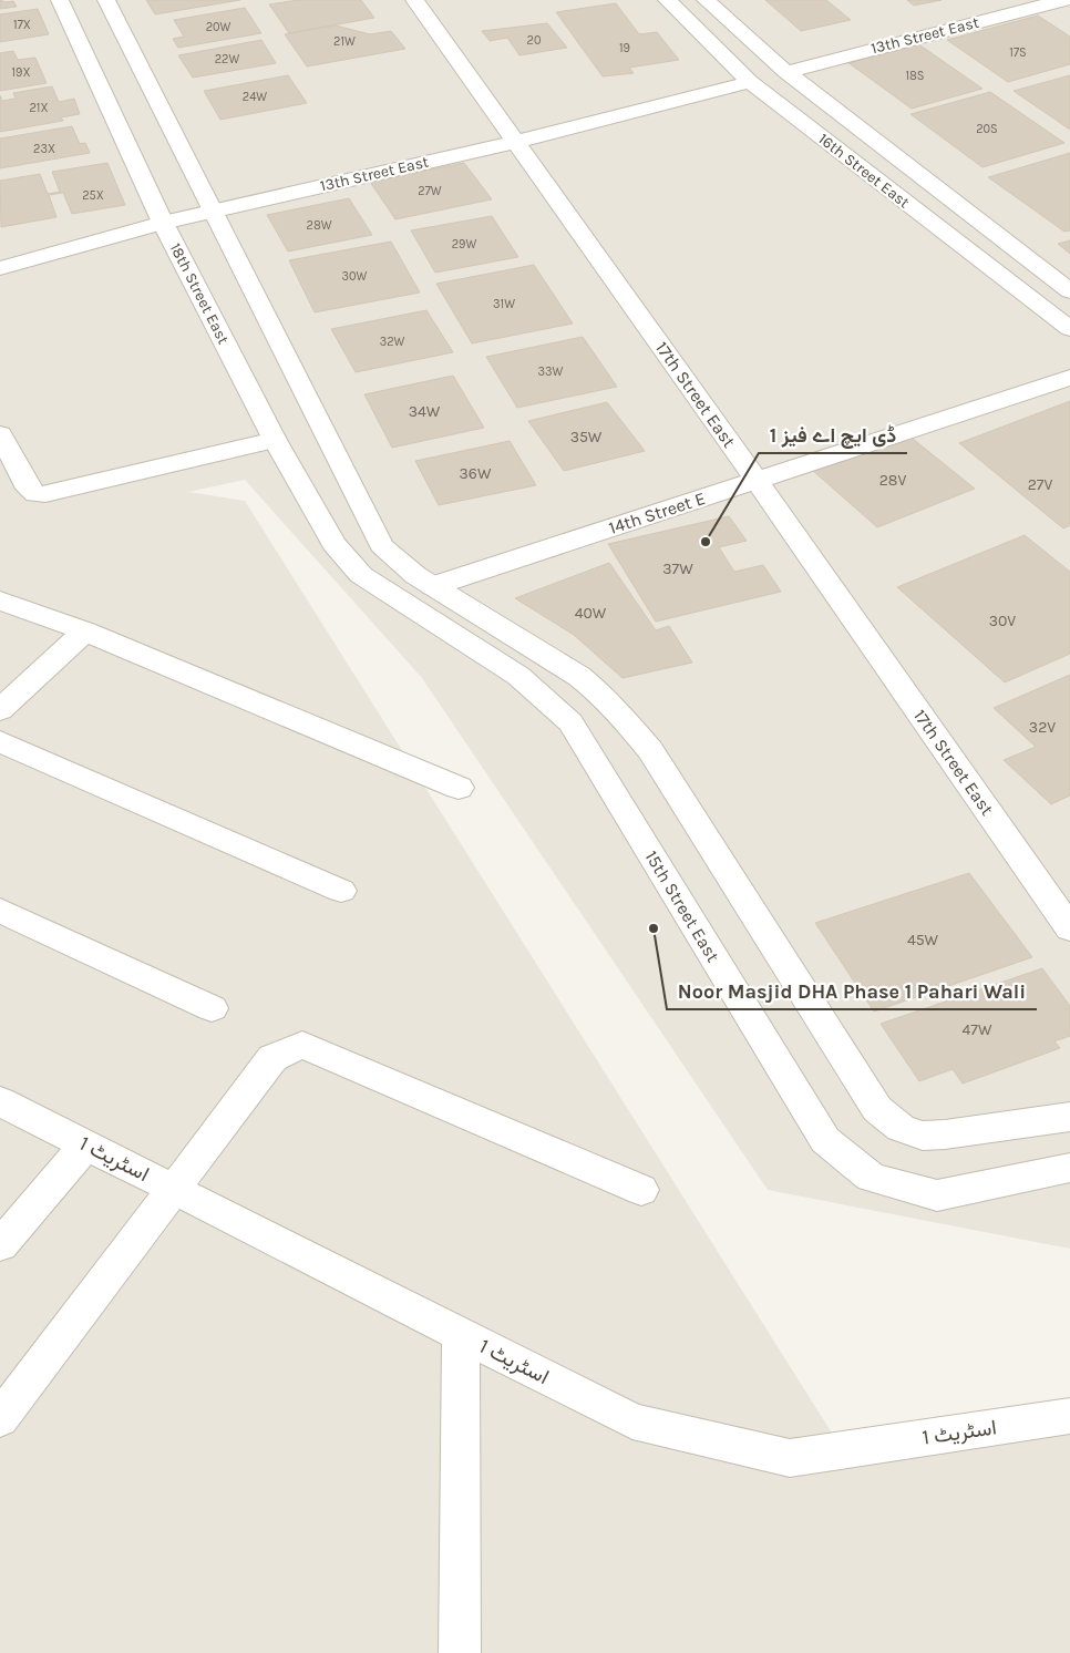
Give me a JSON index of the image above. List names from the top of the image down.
{
  "streets": {
    "street": [
      "13th Street East",
      "16th Street East",
      "18th Street East",
      "17th Street East",
      "14th Street E",
      "15th Street East",
      "اسٹریٹ 1"
    ]
  },
  "crossings": [
    ["13th Street East", "16th Street East"],
    ["13th Street East", "18th Street East"],
    ["13th Street East", "17th Street East"],
    ["18th Street East", "15th Street East"],
    ["17th Street East", "14th Street E"]
  ],
  "places": ["1 ڈی ایچ اے فیز", "Noor Masjid DHA Phase 1 Pahari Wali"],
  "house_numbers": [
    "17X",
    "20W",
    "20",
    "21W",
    "19",
    "17S",
    "22W",
    "19X",
    "18S",
    "24W",
    "21X",
    "20S",
    "23X",
    "27W",
    "25X",
    "28W",
    "29W",
    "30W",
    "31W",
    "32W",
    "33W",
    "34W",
    "35W",
    "36W",
    "28V",
    "27V",
    "37W",
    "40W",
    "30V",
    "32V",
    "45W",
    "47W"
  ]
}
